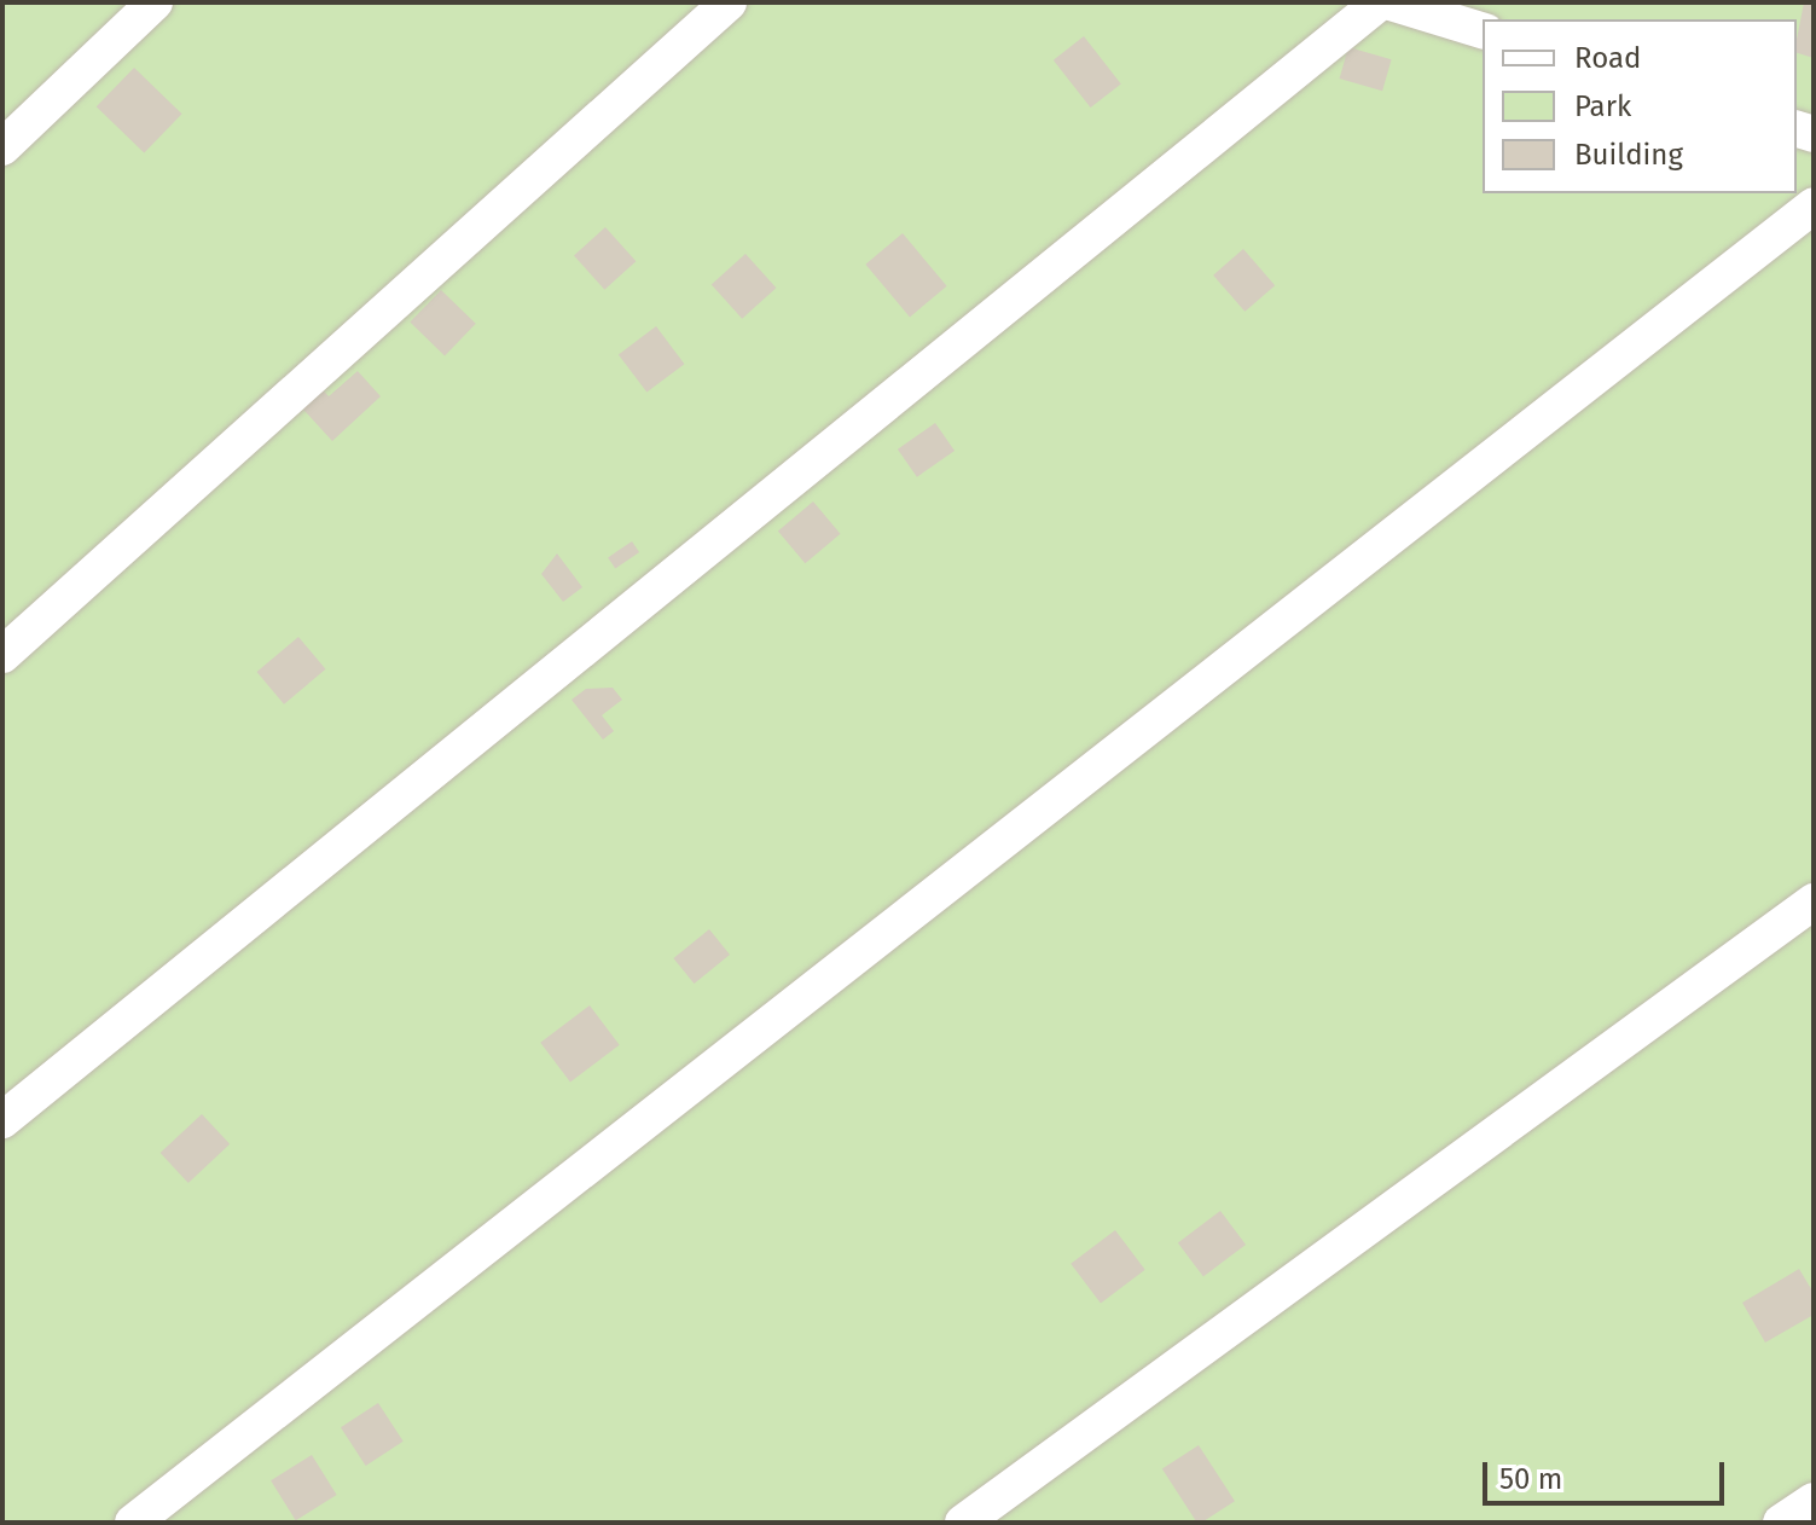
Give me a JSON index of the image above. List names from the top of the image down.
{
  "legend": ["Road", "Park", "Building"],
  "scale_bar": "50 m"
}
